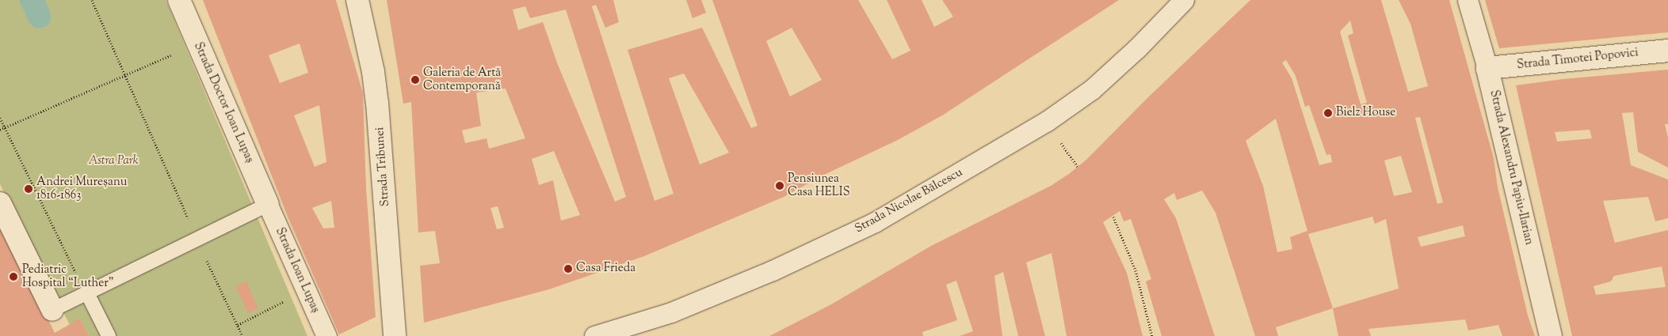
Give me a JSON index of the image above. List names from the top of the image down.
{
  "streets": {
    "street": [
      "Strada Timotei Popovici",
      "Strada Doctor Ioan Lupaș",
      "Strada Tribunei",
      "Strada Alexandru Papiu-Ilarian",
      "Strada Nicolae Bălcescu",
      "Strada Ioan Lupaș"
    ]
  },
  "crossings": [
    ["Strada Timotei Popovici", "Strada Alexandru Papiu-Ilarian"],
    ["Strada Doctor Ioan Lupaș", "Strada Ioan Lupaș"]
  ],
  "parks": ["Astra Park"],
  "places": [
    "Galeria de Artă Contemporană",
    "Bielz House",
    "Pensiunea Casa HELIS",
    "Andrei Mureșanu 1816-1863",
    "Casa Frieda",
    "Pediatric Hospital “Luther”"
  ]
}
